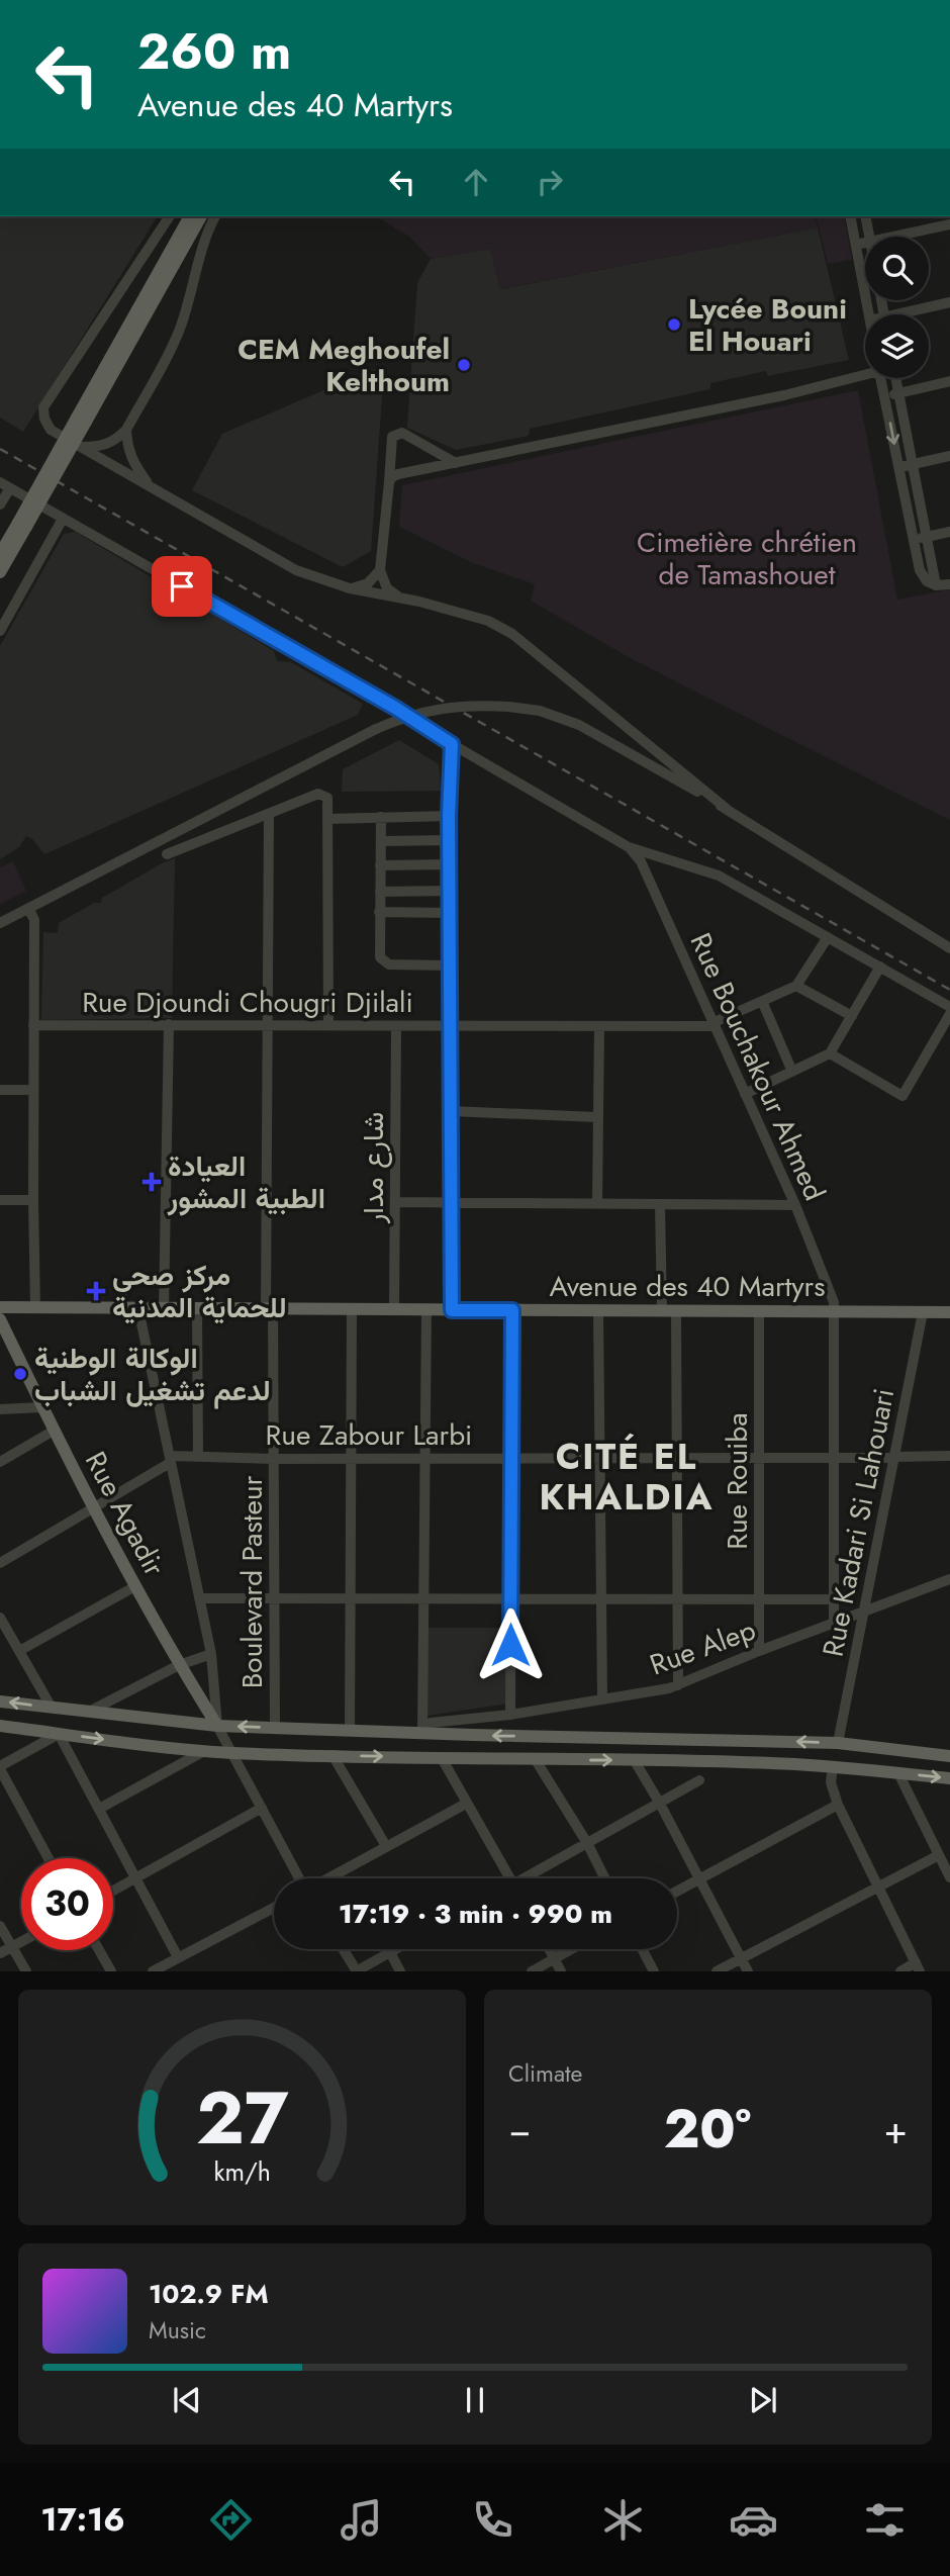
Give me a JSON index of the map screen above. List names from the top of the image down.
{
  "streets": {
    "main road": ["Avenue des 40 Martyrs", "Rue Agadir"],
    "street": [
      "Rue Djoundi Chougri Djilali",
      "Rue Bouchakour Ahmed",
      "شارع مدار",
      "Rue Zabour Larbi",
      "Rue Rouiba",
      "Rue Kadari Si Lahouari",
      "Boulevard Pasteur",
      "Rue Alep"
    ]
  },
  "crossings": [
    ["Rue Djoundi Chougri Djilali", "Rue Bouchakour Ahmed"],
    ["Rue Djoundi Chougri Djilali", "شارع مدار"],
    ["Rue Djoundi Chougri Djilali", "Boulevard Pasteur"],
    ["Rue Bouchakour Ahmed", "Avenue des 40 Martyrs"],
    ["Rue Bouchakour Ahmed", "Rue Zabour Larbi"],
    ["Rue Bouchakour Ahmed", "Rue Alep"],
    ["شارع مدار", "Avenue des 40 Martyrs"],
    ["Avenue des 40 Martyrs", "Rue Rouiba"],
    ["Avenue des 40 Martyrs", "Rue Kadari Si Lahouari"],
    ["Avenue des 40 Martyrs", "Boulevard Pasteur"],
    ["Rue Zabour Larbi", "Rue Rouiba"],
    ["Rue Zabour Larbi", "Rue Kadari Si Lahouari"],
    ["Rue Zabour Larbi", "Boulevard Pasteur"],
    ["Rue Rouiba", "Rue Alep"],
    ["Rue Kadari Si Lahouari", "Rue Alep"]
  ],
  "districts": ["CITÉ EL KHALDIA"],
  "parks": ["Cimetière chrétien de Tamashouet"],
  "places": {
    "other": ["Lycée Bouni El Houari", "CEM Meghoufel Kelthoum", "الوكالة الوطنية لدعم تشغيل الشباب"],
    "health": ["العيادة الطبية المشور", "مركز صحي للحماية المدنية"]
  },
  "page": {
    "turn": ["260 m", "Avenue des 40 Martyrs"],
    "limit": "30",
    "trip": "17:19 · 3 min · 990 m",
    "tile": "Climate",
    "heat": ["−", "20°", "+"],
    "song": ["102.9 FM", "Music"],
    "tabs": "17:16",
    "gauge": ["27", "km/h"]
  }
}
